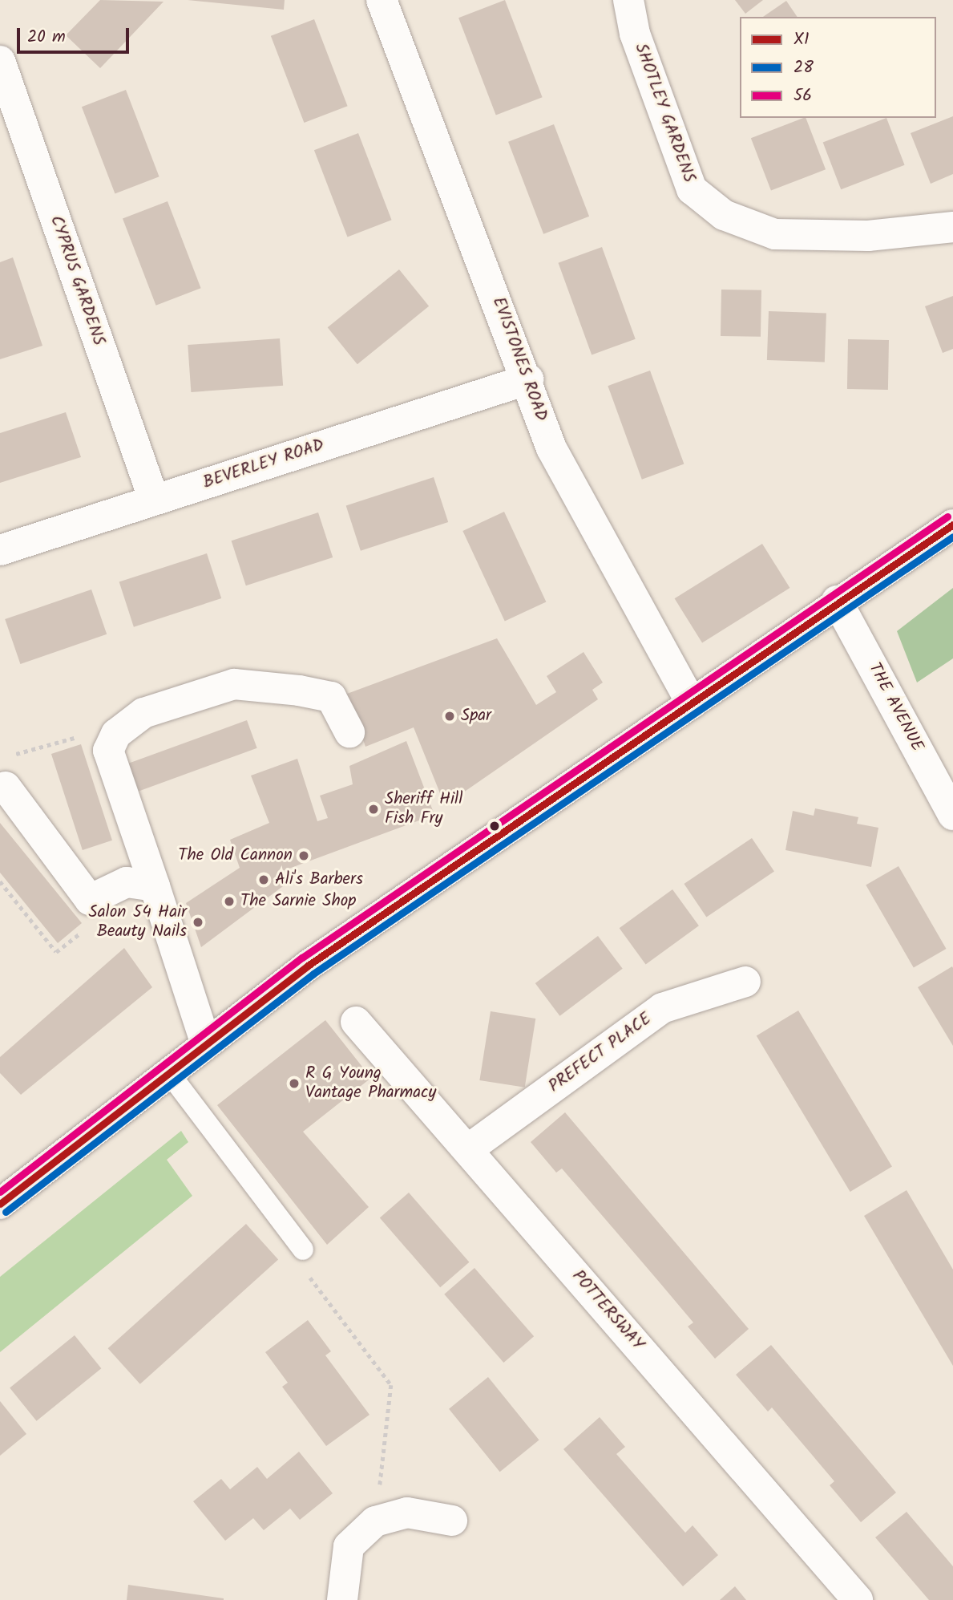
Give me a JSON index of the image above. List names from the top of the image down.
{
  "streets": {
    "street": [
      "SHOTLEY GARDENS",
      "CYPRUS GARDENS",
      "EVISTONES ROAD",
      "BEVERLEY ROAD",
      "THE AVENUE",
      "PREFECT PLACE",
      "POTTERSWAY"
    ]
  },
  "crossings": [
    ["CYPRUS GARDENS", "BEVERLEY ROAD"],
    ["EVISTONES ROAD", "BEVERLEY ROAD"],
    ["PREFECT PLACE", "POTTERSWAY"]
  ],
  "places": [
    "Spar",
    "Sheriff Hill Fish Fry",
    "The Old Cannon",
    "Ali's Barbers",
    "The Sarnie Shop",
    "Salon 54 Hair Beauty Nails",
    "R G Young Vantage Pharmacy"
  ],
  "lines": ["transit line 56", "transit line X1", "transit line 28"],
  "legend": ["X1", "28", "56"],
  "scale_bar": "20 m"
}
